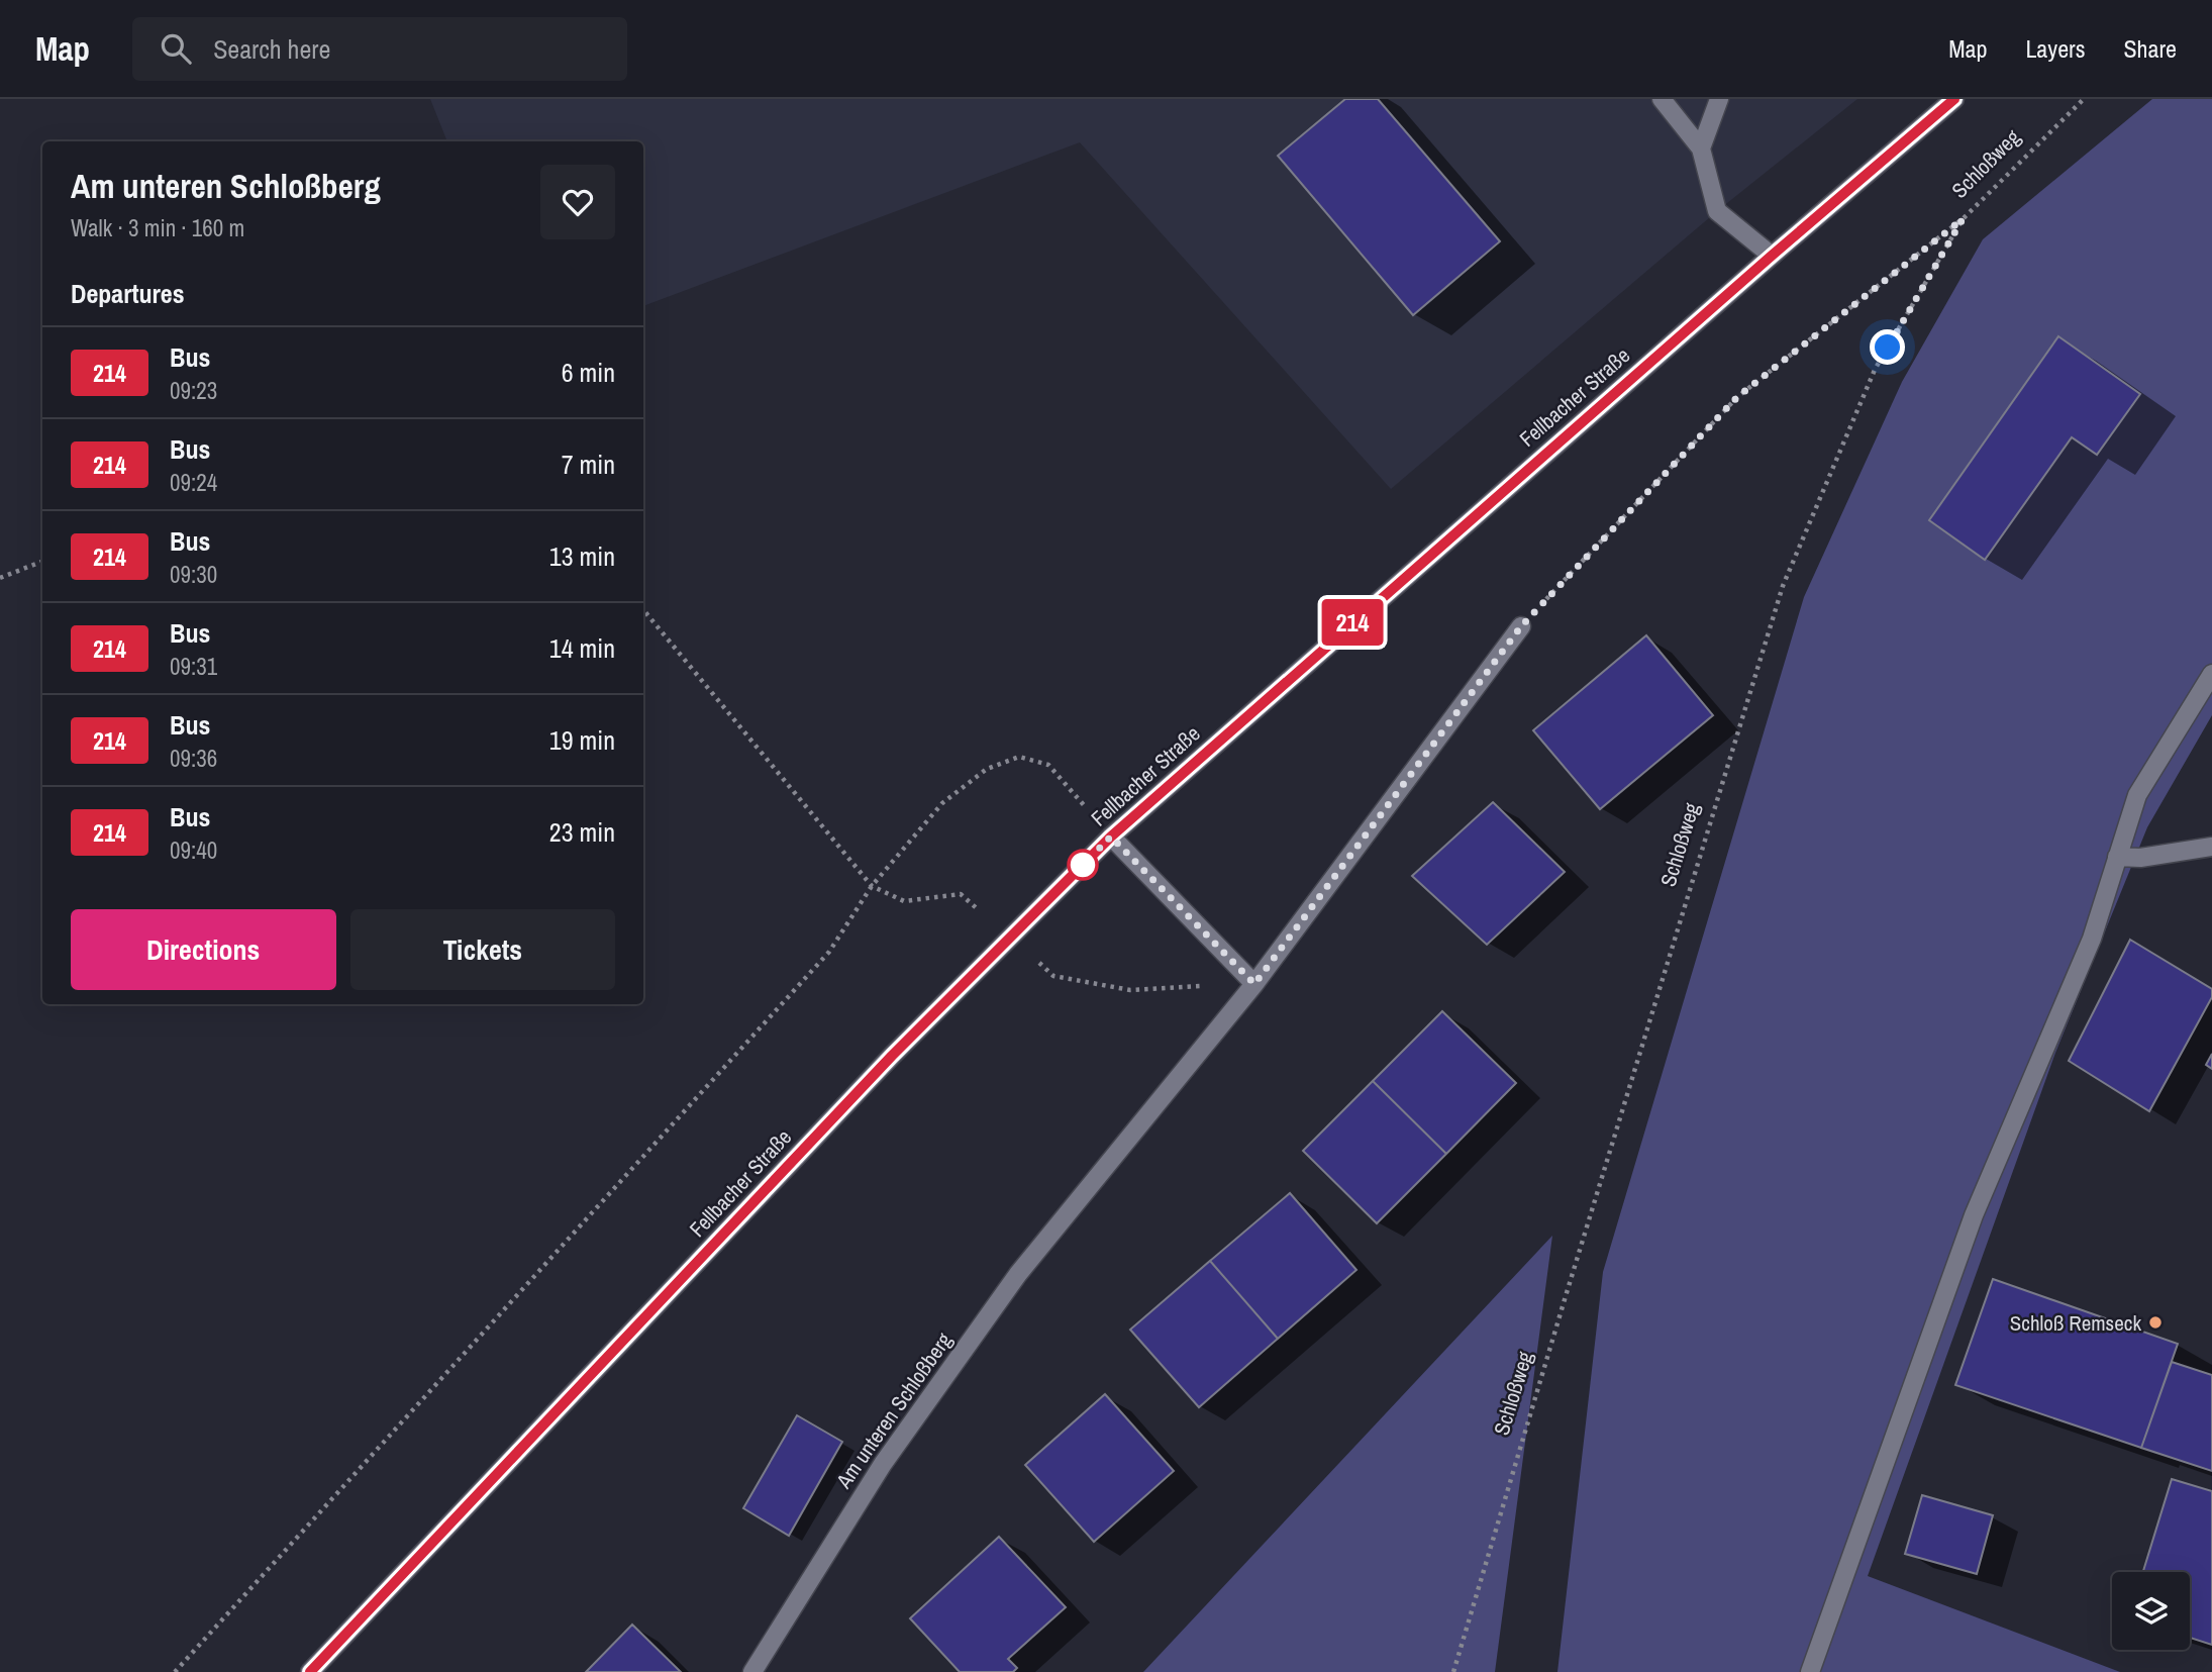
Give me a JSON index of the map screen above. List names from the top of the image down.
{
  "streets": {
    "street": ["Fellbacher Straße", "Am unteren Schloßberg"],
    "path": ["Schloßweg"]
  },
  "places": ["Schloß Remseck"],
  "lines": ["bus line 214"],
  "page": {
    "header": "Map",
    "search": "Search here",
    "nav": ["Map", "Layers", "Share"],
    "on_map": "214",
    "heading": [
      ["Am unteren Schloßberg", "Walk · 3 min · 160 m"],
      "Departures"
    ],
    "list": [
      {
        "mark": "214",
        "name": "Bus",
        "note": "09:23",
        "value": "6 min"
      },
      {
        "mark": "214",
        "name": "Bus",
        "note": "09:24",
        "value": "7 min"
      },
      {
        "mark": "214",
        "name": "Bus",
        "note": "09:30",
        "value": "13 min"
      },
      {
        "mark": "214",
        "name": "Bus",
        "note": "09:31",
        "value": "14 min"
      },
      {
        "mark": "214",
        "name": "Bus",
        "note": "09:36",
        "value": "19 min"
      },
      {
        "mark": "214",
        "name": "Bus",
        "note": "09:40",
        "value": "23 min"
      }
    ],
    "buttons": ["Directions", "Tickets"]
  }
}
